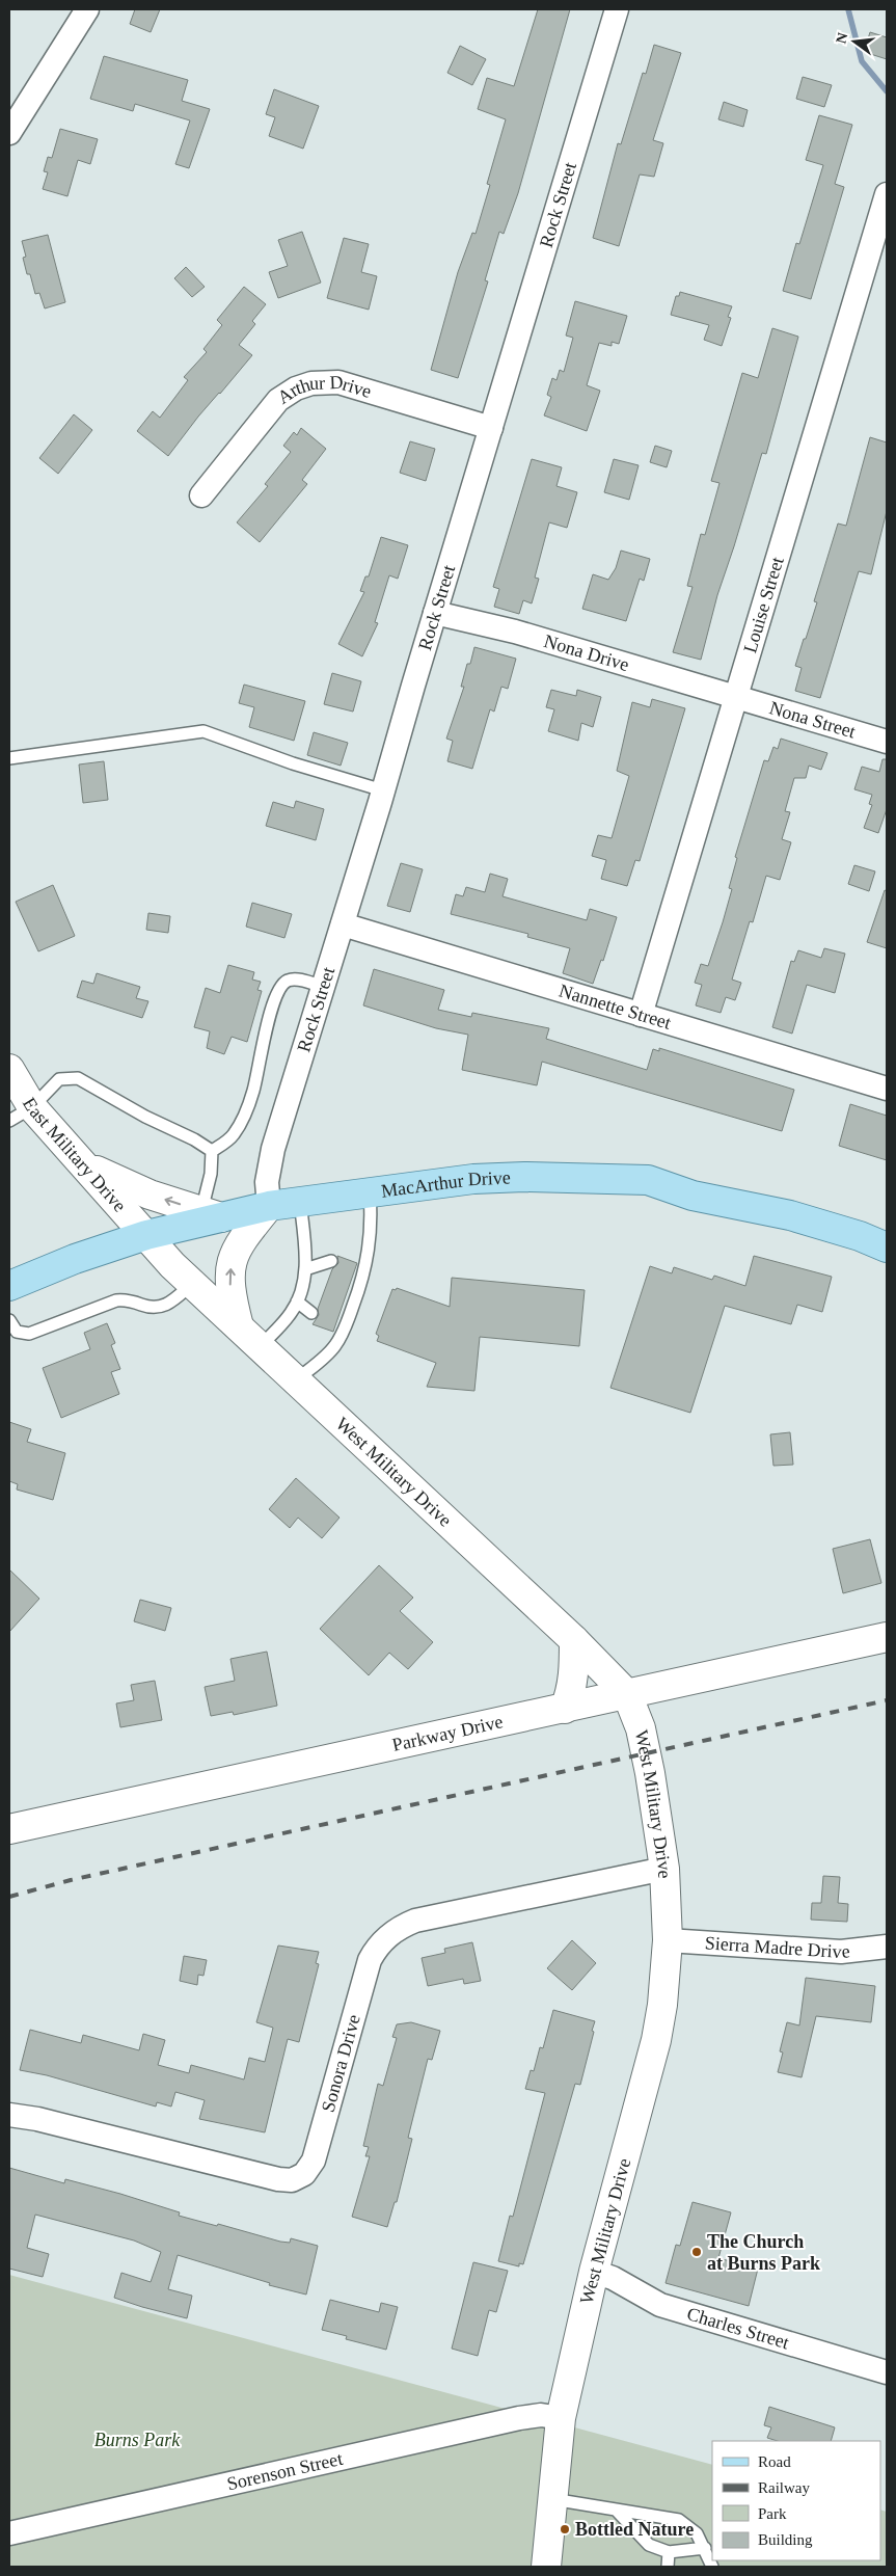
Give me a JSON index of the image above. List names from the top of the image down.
{
  "streets": {
    "main road": ["MacArthur Drive"],
    "street": [
      "Rock Street",
      "Arthur Drive",
      "Louise Street",
      "Nona Drive",
      "Nona Street",
      "Nannette Street",
      "East Military Drive",
      "West Military Drive",
      "Parkway Drive",
      "Sierra Madre Drive",
      "Sonora Drive",
      "Charles Street",
      "Sorenson Street"
    ]
  },
  "crossings": [
    ["Rock Street", "Arthur Drive"],
    ["Rock Street", "Nona Drive"],
    ["Rock Street", "Nannette Street"],
    ["Rock Street", "MacArthur Drive"],
    ["Louise Street", "Nona Drive"],
    ["Louise Street", "Nona Street"],
    ["Louise Street", "Nannette Street"],
    ["Nona Drive", "Nona Street"],
    ["East Military Drive", "MacArthur Drive"],
    ["East Military Drive", "West Military Drive"],
    ["MacArthur Drive", "West Military Drive"],
    ["West Military Drive", "Parkway Drive"],
    ["West Military Drive", "Sierra Madre Drive"],
    ["West Military Drive", "Sonora Drive"],
    ["West Military Drive", "Charles Street"],
    ["West Military Drive", "Sorenson Street"]
  ],
  "parks": ["Burns Park"],
  "places": ["The Church at Burns Park", "Bottled Nature"],
  "legend": [
    "Road",
    "Railway",
    "Park",
    "Building"
  ],
  "north": "left"
}
